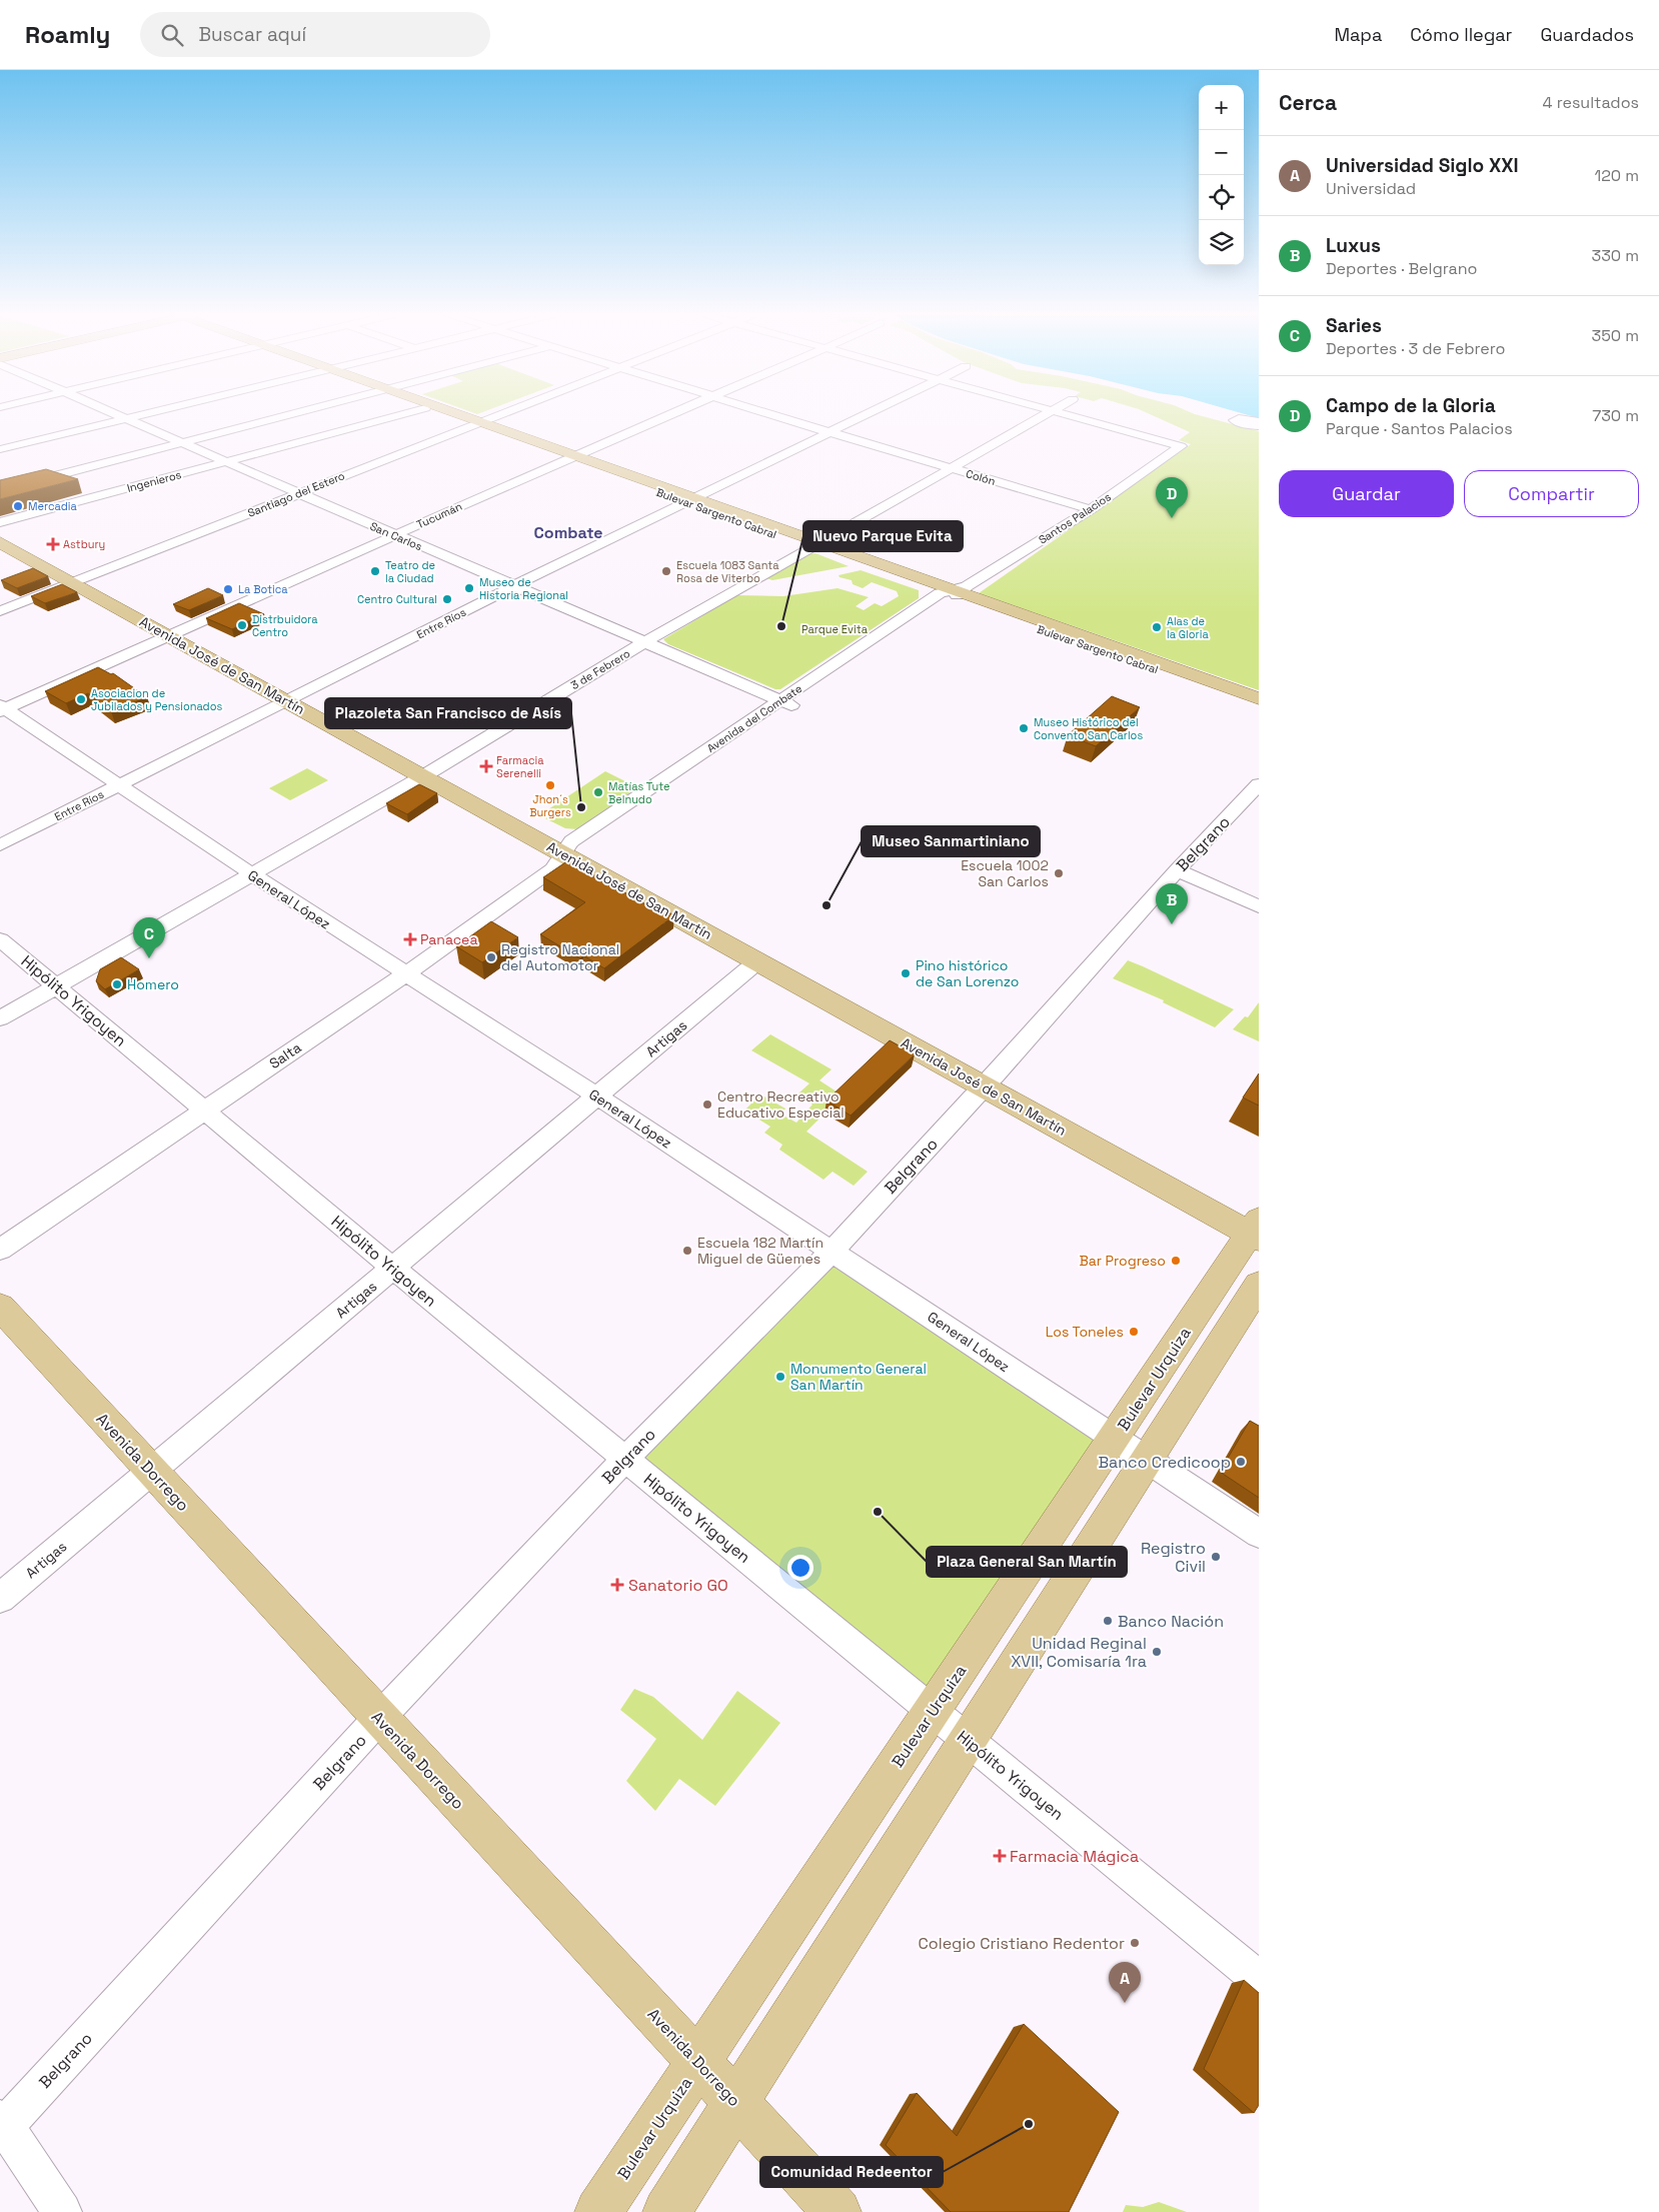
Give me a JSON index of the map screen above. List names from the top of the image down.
{
  "streets": {
    "main road": [
      "Bulevar Sargento Cabral",
      "Avenida José de San Martín",
      "Bulevar Urquiza",
      "Avenida Dorrego"
    ],
    "street": [
      "Colón",
      "Ingenieros",
      "Santiago del Estero",
      "Tucumán",
      "Santos Palacios",
      "San Carlos",
      "Entre Ríos",
      "3 de Febrero",
      "Avenida del Combate",
      "Belgrano",
      "General López",
      "Hipólito Yrigoyen",
      "Artigas",
      "Salta"
    ]
  },
  "crossings": [
    ["Colón", "Santos Palacios"],
    ["Colón", "Entre Ríos"],
    ["Colón", "3 de Febrero"],
    ["Ingenieros", "San Carlos"],
    ["Santiago del Estero", "Bulevar Sargento Cabral"],
    ["Santiago del Estero", "San Carlos"],
    ["Santiago del Estero", "Avenida José de San Martín"],
    ["Bulevar Sargento Cabral", "Tucumán"],
    ["Bulevar Sargento Cabral", "Santos Palacios"],
    ["Bulevar Sargento Cabral", "Entre Ríos"],
    ["Bulevar Sargento Cabral", "3 de Febrero"],
    ["Bulevar Sargento Cabral", "Avenida del Combate"],
    ["Tucumán", "San Carlos"],
    ["Tucumán", "Avenida José de San Martín"],
    ["Tucumán", "General López"],
    ["Santos Palacios", "Avenida del Combate"],
    ["San Carlos", "Entre Ríos"],
    ["San Carlos", "3 de Febrero"],
    ["San Carlos", "Avenida del Combate"],
    ["Entre Ríos", "Avenida José de San Martín"],
    ["Entre Ríos", "General López"],
    ["Avenida José de San Martín", "3 de Febrero"],
    ["Avenida José de San Martín", "Avenida del Combate"],
    ["Avenida José de San Martín", "Belgrano"],
    ["Avenida José de San Martín", "Artigas"],
    ["Avenida José de San Martín", "Salta"],
    ["Avenida José de San Martín", "Bulevar Urquiza"],
    ["3 de Febrero", "General López"],
    ["3 de Febrero", "Hipólito Yrigoyen"],
    ["Avenida del Combate", "Salta"],
    ["Belgrano", "General López"],
    ["Belgrano", "Hipólito Yrigoyen"],
    ["Belgrano", "Avenida Dorrego"],
    ["General López", "Artigas"],
    ["General López", "Salta"],
    ["General López", "Bulevar Urquiza"],
    ["Hipólito Yrigoyen", "Artigas"],
    ["Hipólito Yrigoyen", "Salta"],
    ["Hipólito Yrigoyen", "Bulevar Urquiza"],
    ["Artigas", "Avenida Dorrego"],
    ["Bulevar Urquiza", "Avenida Dorrego"]
  ],
  "districts": ["Combate"],
  "parks": ["Parque Evita"],
  "places": {
    "other": [
      "Mercadia",
      "Teatro de la Ciudad",
      "Escuela 1083 Santa Rosa de Viterbo",
      "Museo de Historia Regional",
      "La Botica",
      "Centro Cultural",
      "Distrbuidora Centro",
      "Nuevo Parque Evita",
      "Alas de la Gloria",
      "Asociacion de Jubilados y Pensionados",
      "Museo Histórico del Convento San Carlos",
      "Jhon´s Burgers",
      "Matías Tute Belnudo",
      "Plazoleta San Francisco de Asís",
      "Escuela 1002 San Carlos",
      "Museo Sanmartiniano",
      "Registro Nacional del Automotor",
      "Pino histórico de San Lorenzo",
      "Homero",
      "Centro Recreativo Educativo Especial",
      "Escuela 182 Martín Miguel de Güemes",
      "Bar Progreso",
      "Los Toneles",
      "Monumento General San Martín",
      "Banco Credicoop",
      "Plaza General San Martín",
      "Registro Civil",
      "Banco Nación",
      "Unidad Reginal XVII, Comisaría 1ra",
      "Colegio Cristiano Redentor",
      "Comunidad Redeentor"
    ],
    "health": [
      "Astbury",
      "Farmacia Serenelli",
      "Panacea",
      "Sanatorio GO",
      "Farmacia Mágica"
    ]
  },
  "page": {
    "header": "Roamly",
    "search": "Buscar aquí",
    "nav": ["Mapa", "Cómo llegar", "Guardados"],
    "heading": ["Cerca", "4 resultados"],
    "map_buttons": ["+", "−"],
    "list": [
      {
        "mark": "A",
        "name": "Universidad Siglo XXI",
        "note": "Universidad",
        "value": "120 m"
      },
      {
        "mark": "B",
        "name": "Luxus",
        "note": "Deportes · Belgrano",
        "value": "330 m"
      },
      {
        "mark": "C",
        "name": "Saries",
        "note": "Deportes · 3 de Febrero",
        "value": "350 m"
      },
      {
        "mark": "D",
        "name": "Campo de la Gloria",
        "note": "Parque · Santos Palacios",
        "value": "730 m"
      }
    ],
    "buttons": ["Guardar", "Compartir"],
    "pins": [
      "D",
      "B",
      "C",
      "A"
    ]
  }
}
